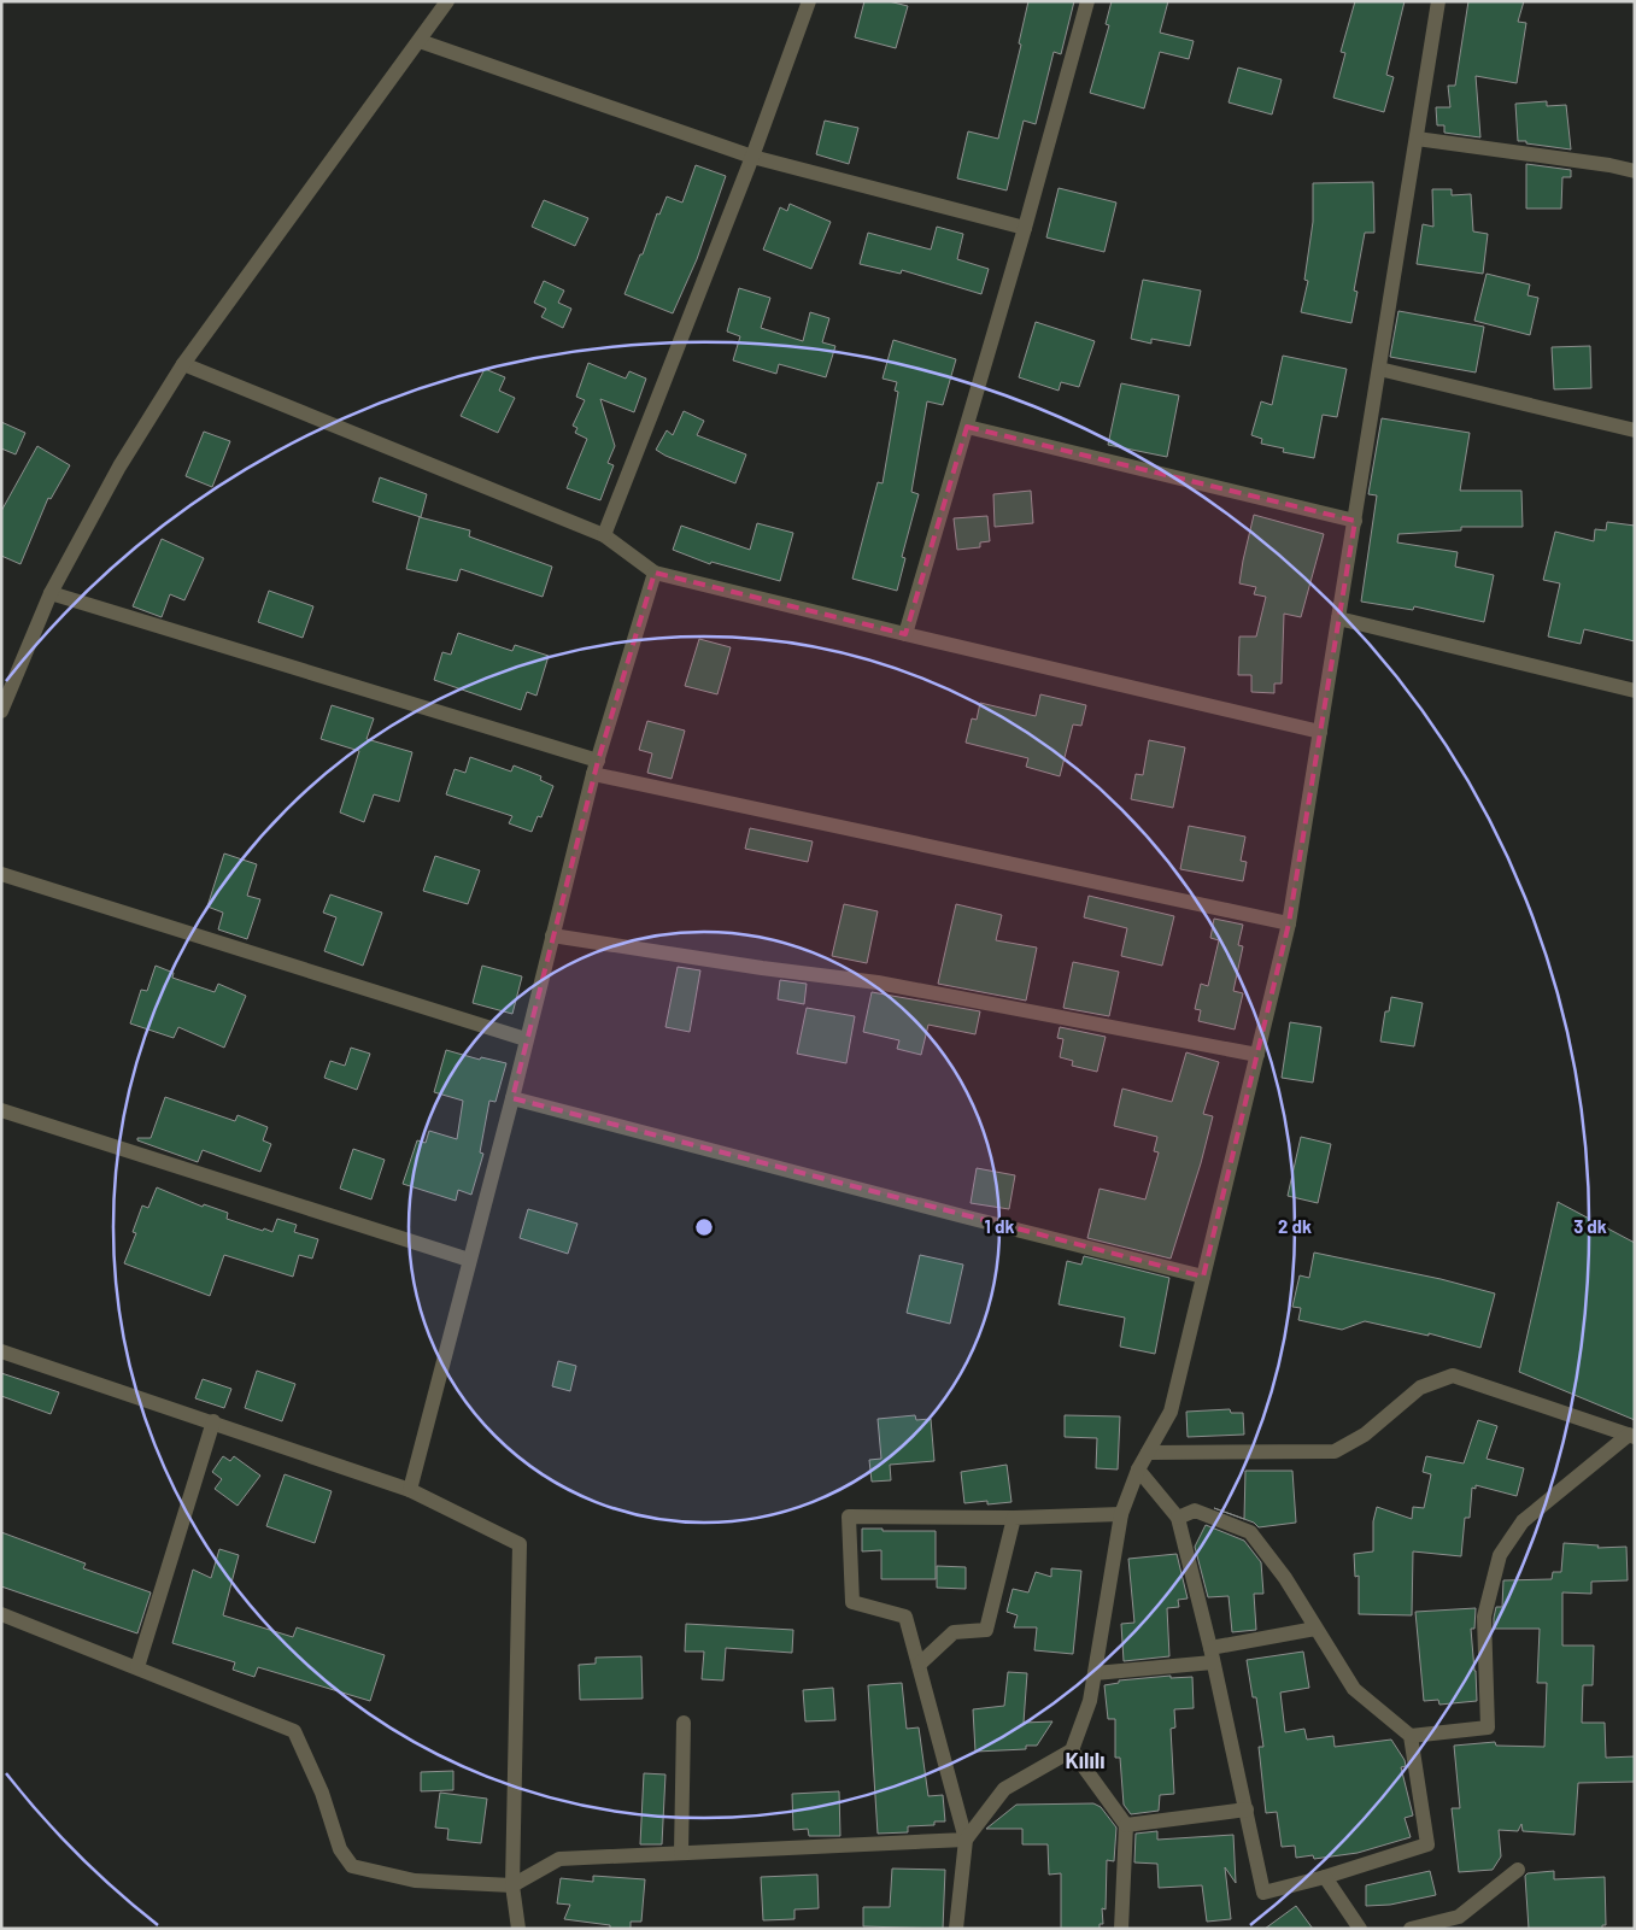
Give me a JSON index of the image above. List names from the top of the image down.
{
  "districts": ["Kılılı"],
  "rings": ["1 dk", "2 dk", "3 dk"]
}
